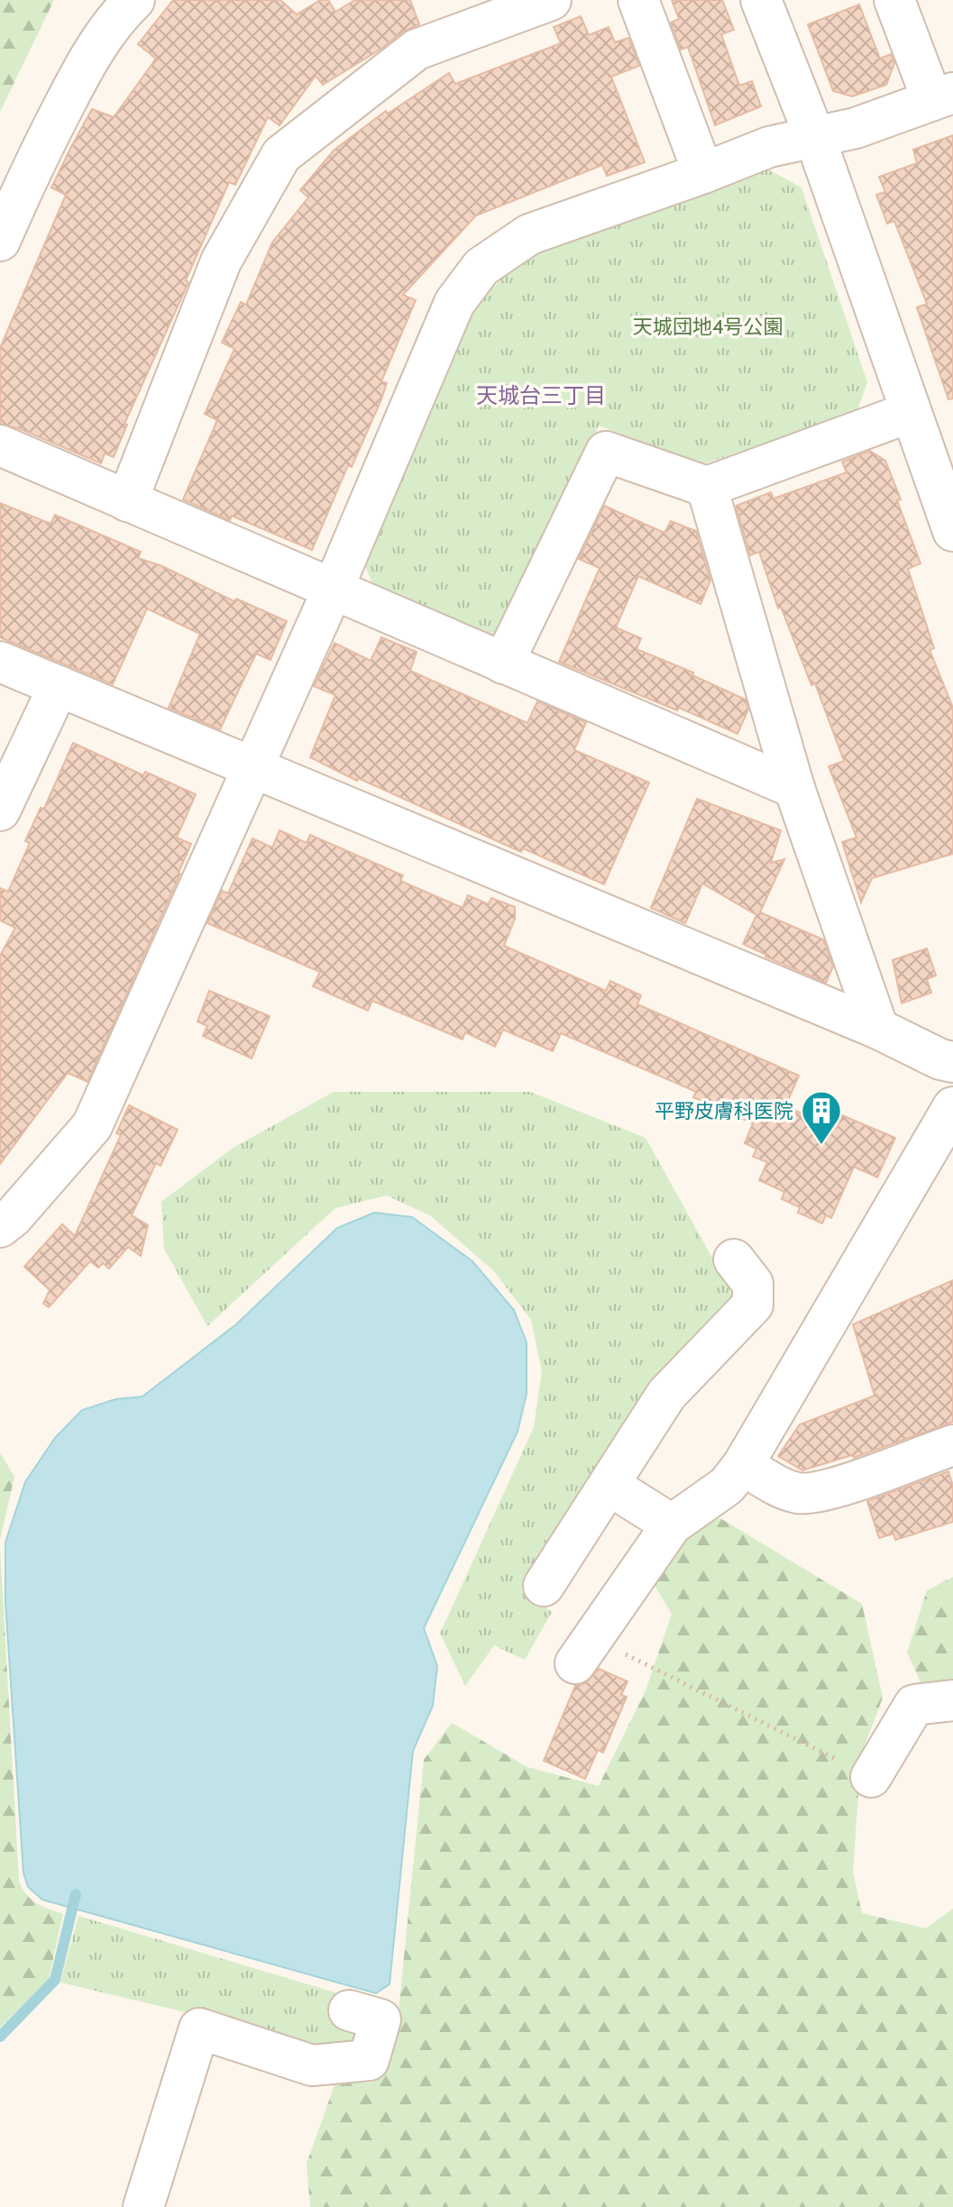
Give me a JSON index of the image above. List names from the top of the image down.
{
  "districts": ["天城台三丁目"],
  "parks": ["天城団地4号公園"],
  "places": {
    "building": ["平野皮膚科医院"]
  }
}
